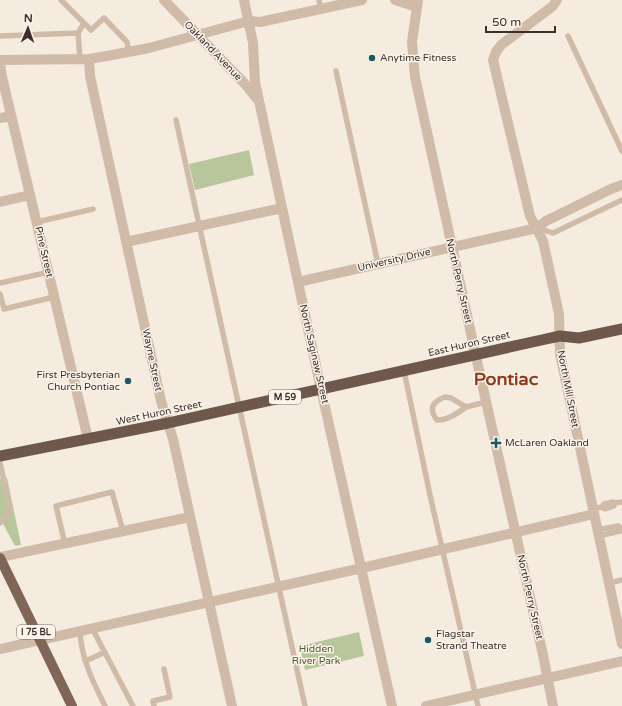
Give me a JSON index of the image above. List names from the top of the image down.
{
  "streets": {
    "highway": ["East Huron Street", "M 59", "West Huron Street"],
    "main road": ["I 75 BL"],
    "street": [
      "Oakland Avenue",
      "Pine Street",
      "University Drive",
      "North Perry Street",
      "North Saginaw Street",
      "Wayne Street",
      "North Mill Street"
    ]
  },
  "crossings": [
    ["Oakland Avenue", "North Saginaw Street"],
    ["Pine Street", "West Huron Street"],
    ["University Drive", "North Perry Street"],
    ["University Drive", "North Saginaw Street"],
    ["University Drive", "North Mill Street"],
    ["North Perry Street", "East Huron Street"],
    ["East Huron Street", "North Saginaw Street"],
    ["East Huron Street", "North Mill Street"],
    ["East Huron Street", "West Huron Street"],
    ["North Saginaw Street", "West Huron Street"],
    ["Wayne Street", "West Huron Street"]
  ],
  "districts": ["Pontiac"],
  "parks": ["Hidden River Park"],
  "places": {
    "other": ["Anytime Fitness", "First Presbyterian Church Pontiac", "Flagstar Strand Theatre"],
    "health": ["McLaren Oakland"]
  },
  "scale_bar": "50 m",
  "north": "top"
}
